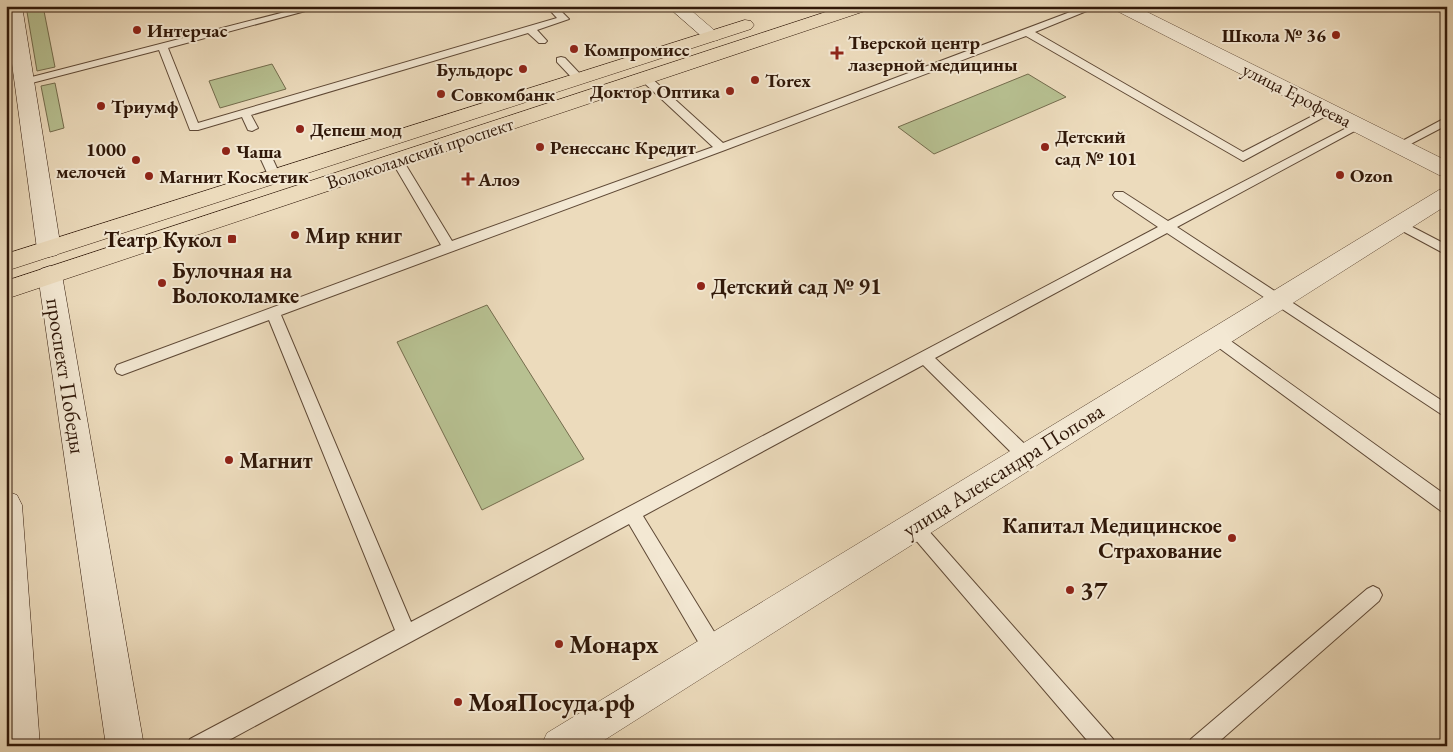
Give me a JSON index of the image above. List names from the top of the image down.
{
  "streets": {
    "main road": ["Волоколамский проспект"],
    "street": ["улица Ерофеева", "проспект Победы", "улица Александра Попова"]
  },
  "crossings": [
    ["Волоколамский проспект", "проспект Победы"]
  ],
  "places": {
    "other": [
      "Интерчас",
      "Школа № 36",
      "Компромисс",
      "Бульдорс",
      "Torex",
      "Доктор Оптика",
      "Совкомбанк",
      "Триумф",
      "Депеш мод",
      "Ренессанс Кредит",
      "Детский сад № 101",
      "Чаша",
      "1000 мелочей",
      "Ozon",
      "Магнит Косметик",
      "Мир книг",
      "Булочная на Волоколамке",
      "Детский сад № 91",
      "Магнит",
      "Капитал Медицинское Страхование",
      "37",
      "Монарх",
      "МояПосуда.рф"
    ],
    "health": ["Тверской центр лазерной медицины", "Алоэ"],
    "transit": ["Театр Кукол"]
  }
}
